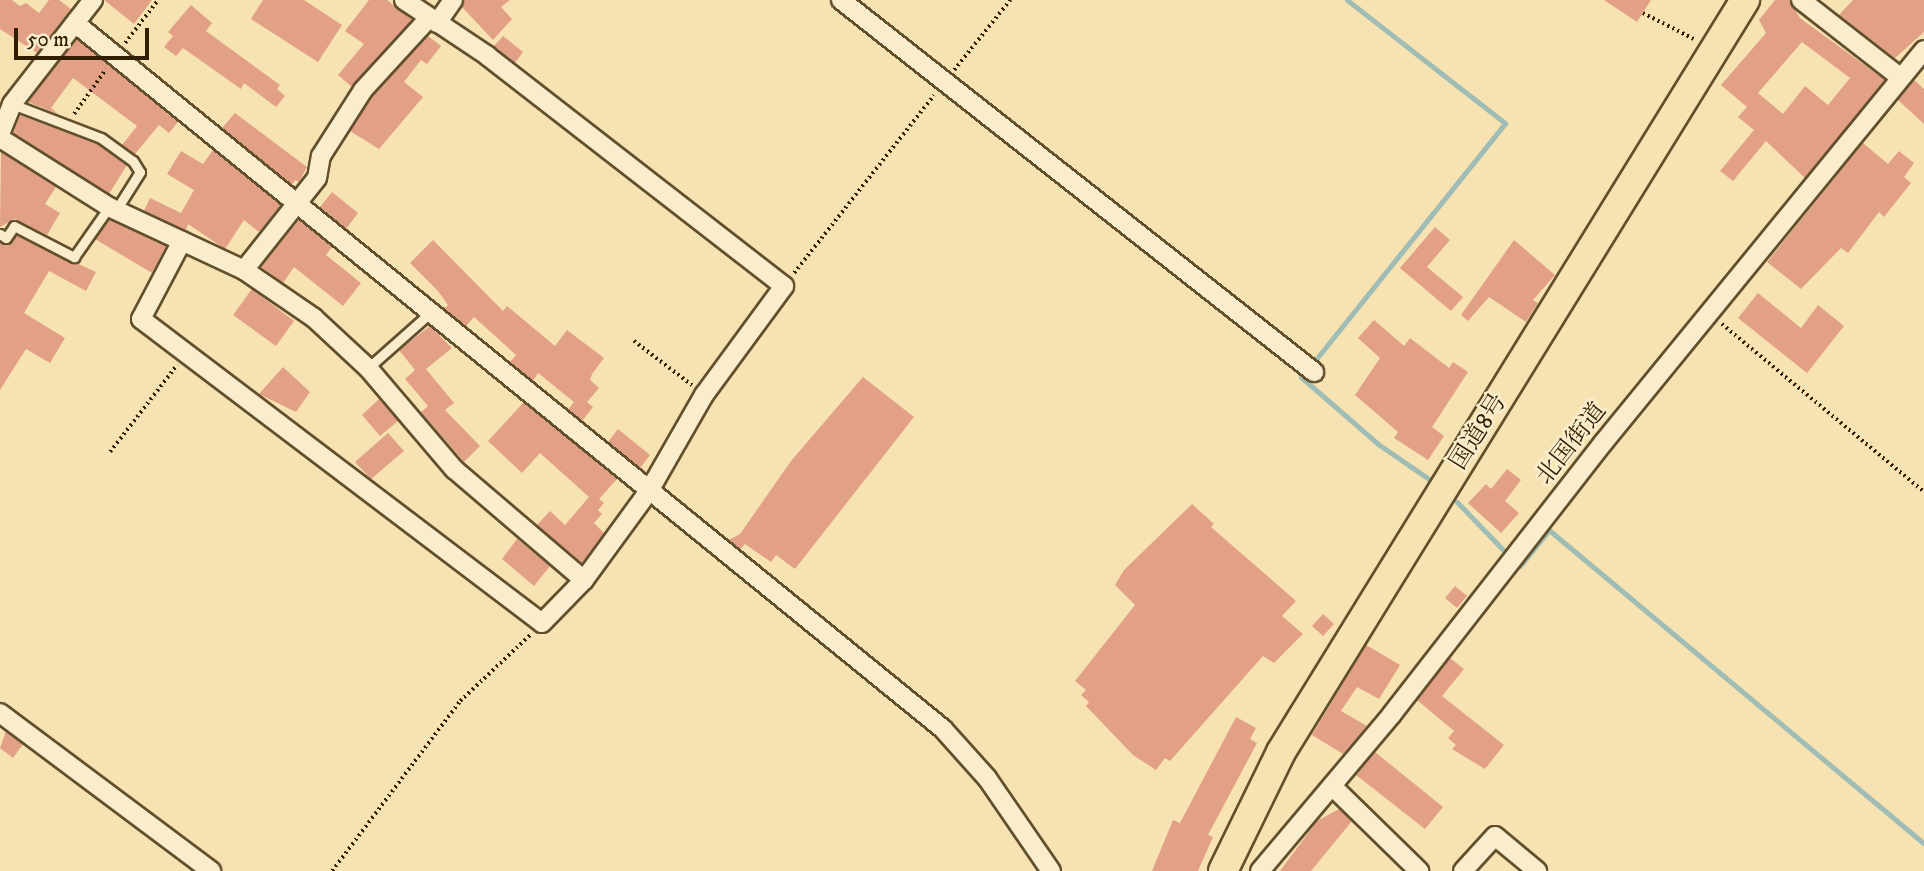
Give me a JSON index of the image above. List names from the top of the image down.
{
  "streets": {
    "highway": ["国道8号"],
    "street": ["北国街道"]
  },
  "scale_bar": "50 m"
}
